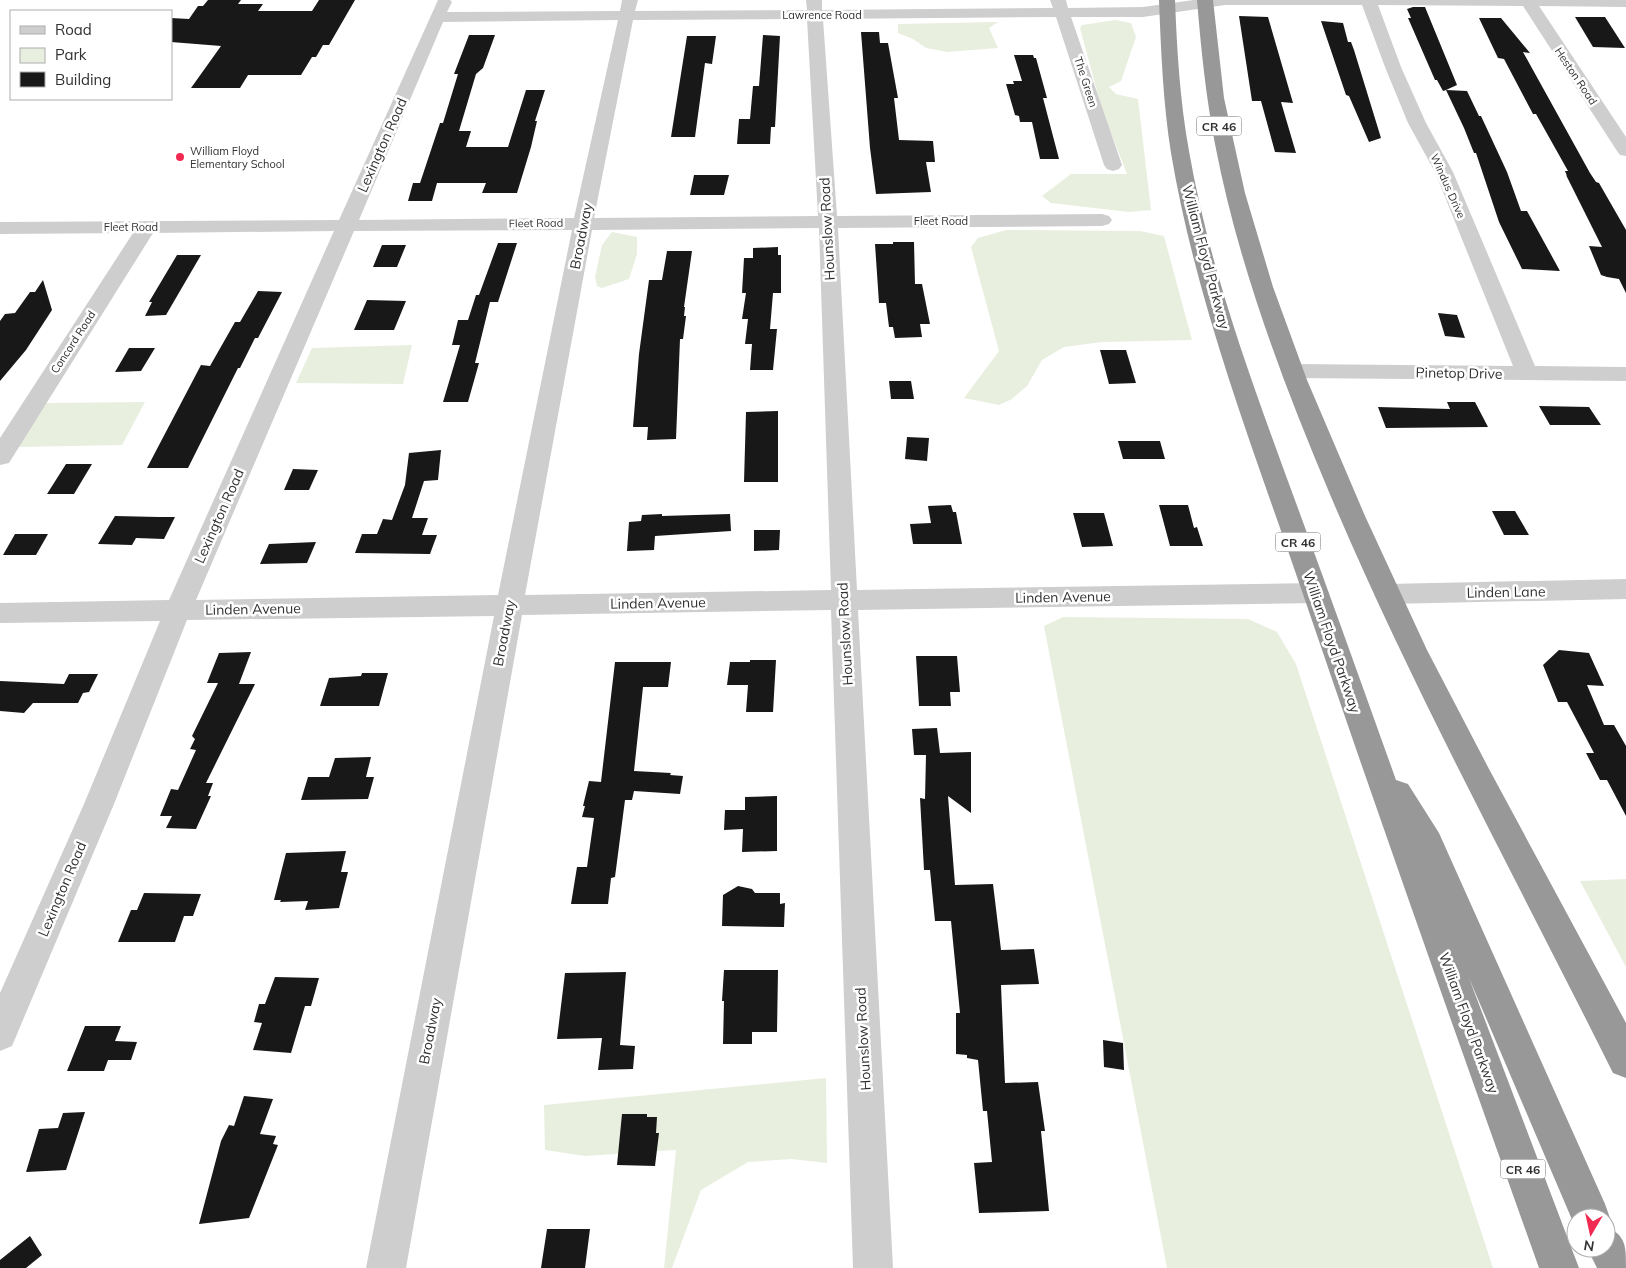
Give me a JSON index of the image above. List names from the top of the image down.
{
  "streets": {
    "highway": ["CR 46", "William Floyd Parkway"],
    "street": [
      "Lawrence Road",
      "Heston Road",
      "The Green",
      "Lexington Road",
      "Windus Drive",
      "Fleet Road",
      "Hounslow Road",
      "Broadway",
      "Concord Road",
      "Pinetop Drive",
      "Linden Lane",
      "Linden Avenue"
    ]
  },
  "crossings": [
    ["Lawrence Road", "Heston Road"],
    ["Lawrence Road", "The Green"],
    ["Lawrence Road", "CR 46"],
    ["Lawrence Road", "Lexington Road"],
    ["Lawrence Road", "Windus Drive"],
    ["Lawrence Road", "Hounslow Road"],
    ["Lawrence Road", "Broadway"],
    ["Lawrence Road", "William Floyd Parkway"],
    ["CR 46", "Pinetop Drive"],
    ["CR 46", "Linden Lane"],
    ["Lexington Road", "Fleet Road"],
    ["Lexington Road", "Linden Avenue"],
    ["Windus Drive", "Pinetop Drive"],
    ["Fleet Road", "Hounslow Road"],
    ["Fleet Road", "Broadway"],
    ["Fleet Road", "Concord Road"],
    ["Hounslow Road", "Linden Avenue"],
    ["Broadway", "Linden Avenue"],
    ["William Floyd Parkway", "Linden Avenue"]
  ],
  "places": ["William Floyd Elementary School"],
  "legend": ["Road", "Park", "Building"],
  "north": "bottom"
}
